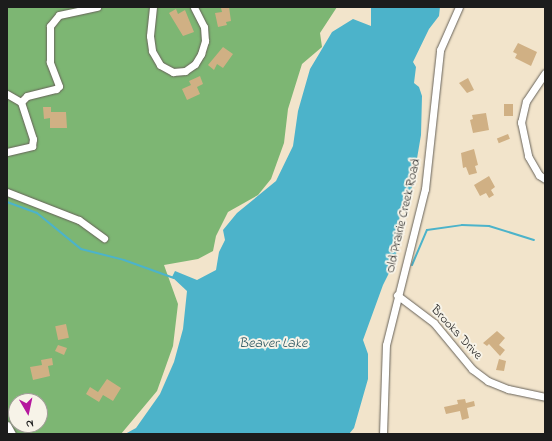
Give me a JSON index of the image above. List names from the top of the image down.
{
  "streets": {
    "street": ["Old Prairie Creek Road", "Brooks Drive"]
  },
  "crossings": [
    ["Old Prairie Creek Road", "Brooks Drive"]
  ],
  "water": ["Beaver Lake"],
  "north": "bottom"
}
